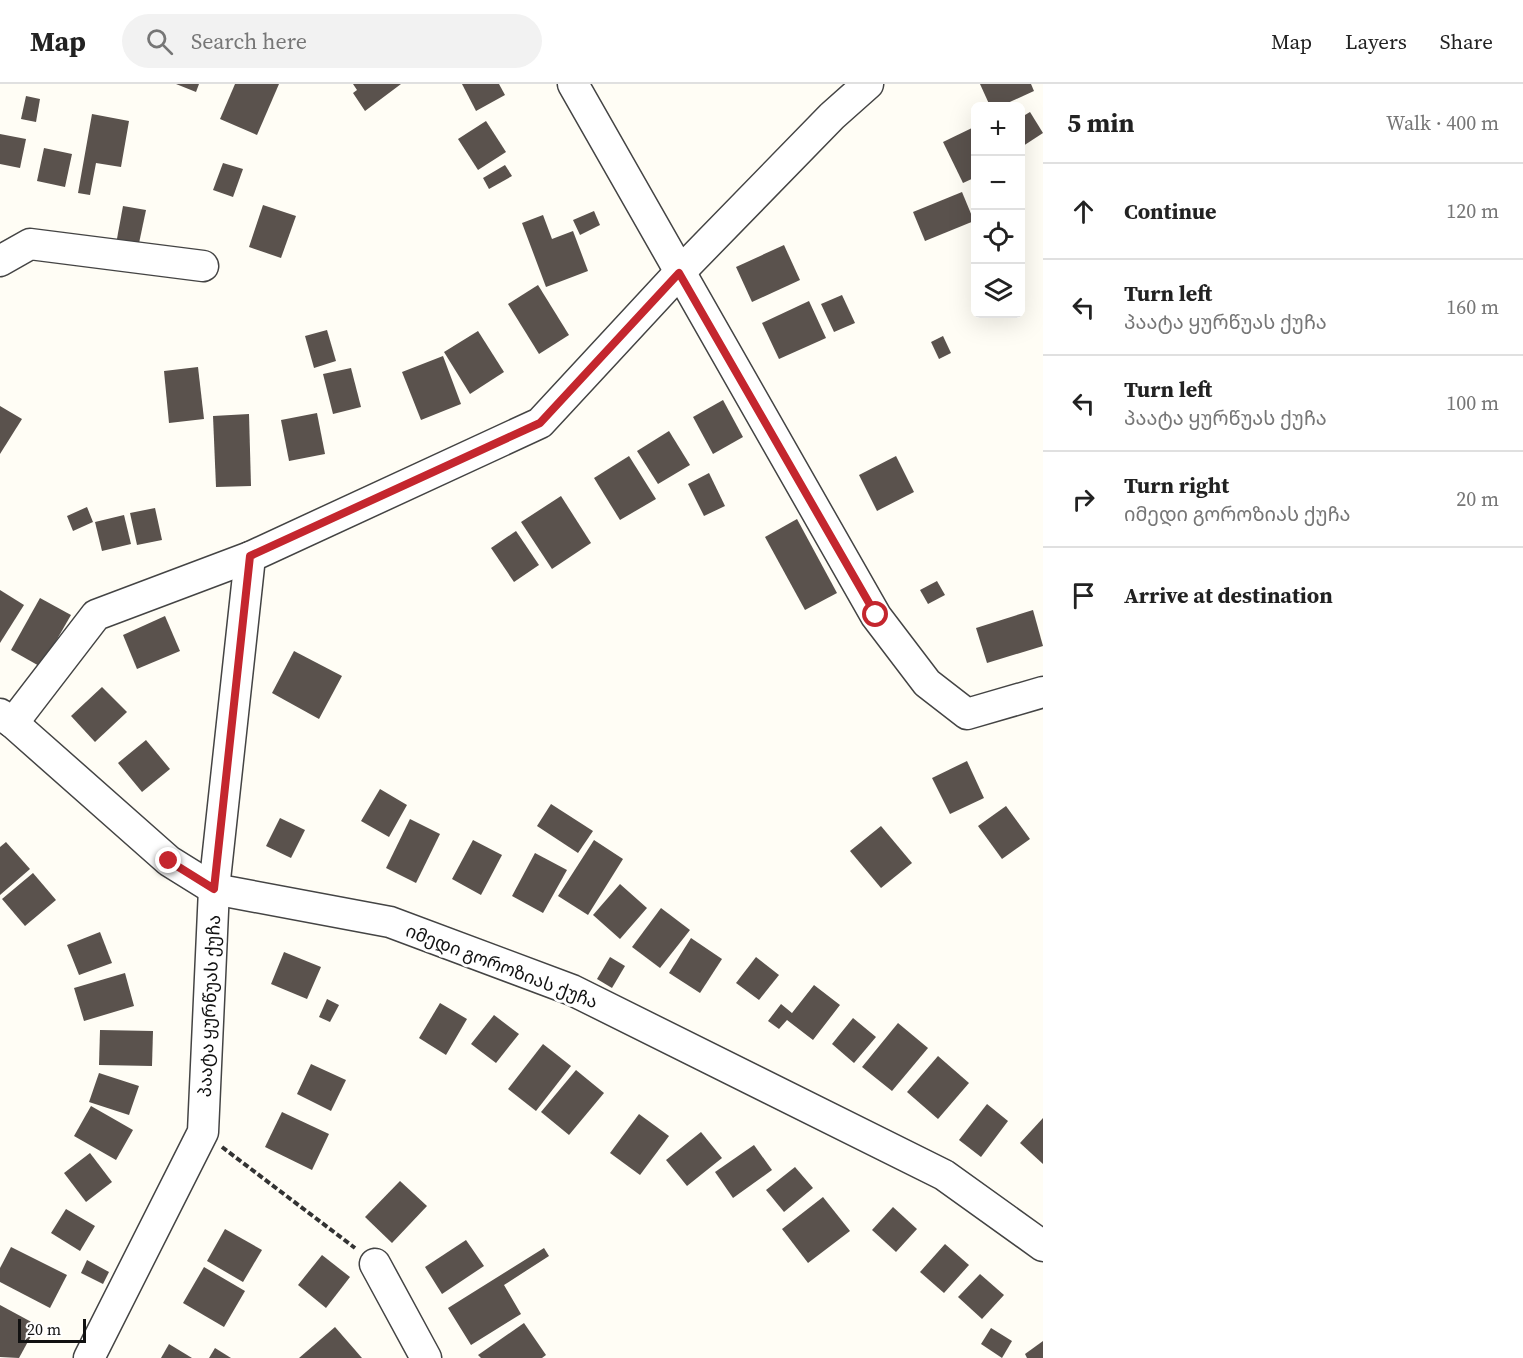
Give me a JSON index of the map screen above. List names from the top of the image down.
{
  "streets": {
    "street": ["იმედი გოროზიას ქუჩა", "პაატა ყურწუას ქუჩა"]
  },
  "crossings": [
    ["იმედი გოროზიას ქუჩა", "პაატა ყურწუას ქუჩა"]
  ],
  "scale_bar": "20 m",
  "page": {
    "header": "Map",
    "search": "Search here",
    "nav": ["Map", "Layers", "Share"],
    "heading": ["5 min", "Walk · 400 m"],
    "map_buttons": ["+", "−"],
    "list": [
      ["Continue", "120 m"],
      ["Turn left", "პაატა ყურწუას ქუჩა", "160 m"],
      ["Turn left", "პაატა ყურწუას ქუჩა", "100 m"],
      ["Turn right", "იმედი გოროზიას ქუჩა", "20 m"],
      "Arrive at destination"
    ],
    "scale": "20 m"
  }
}
